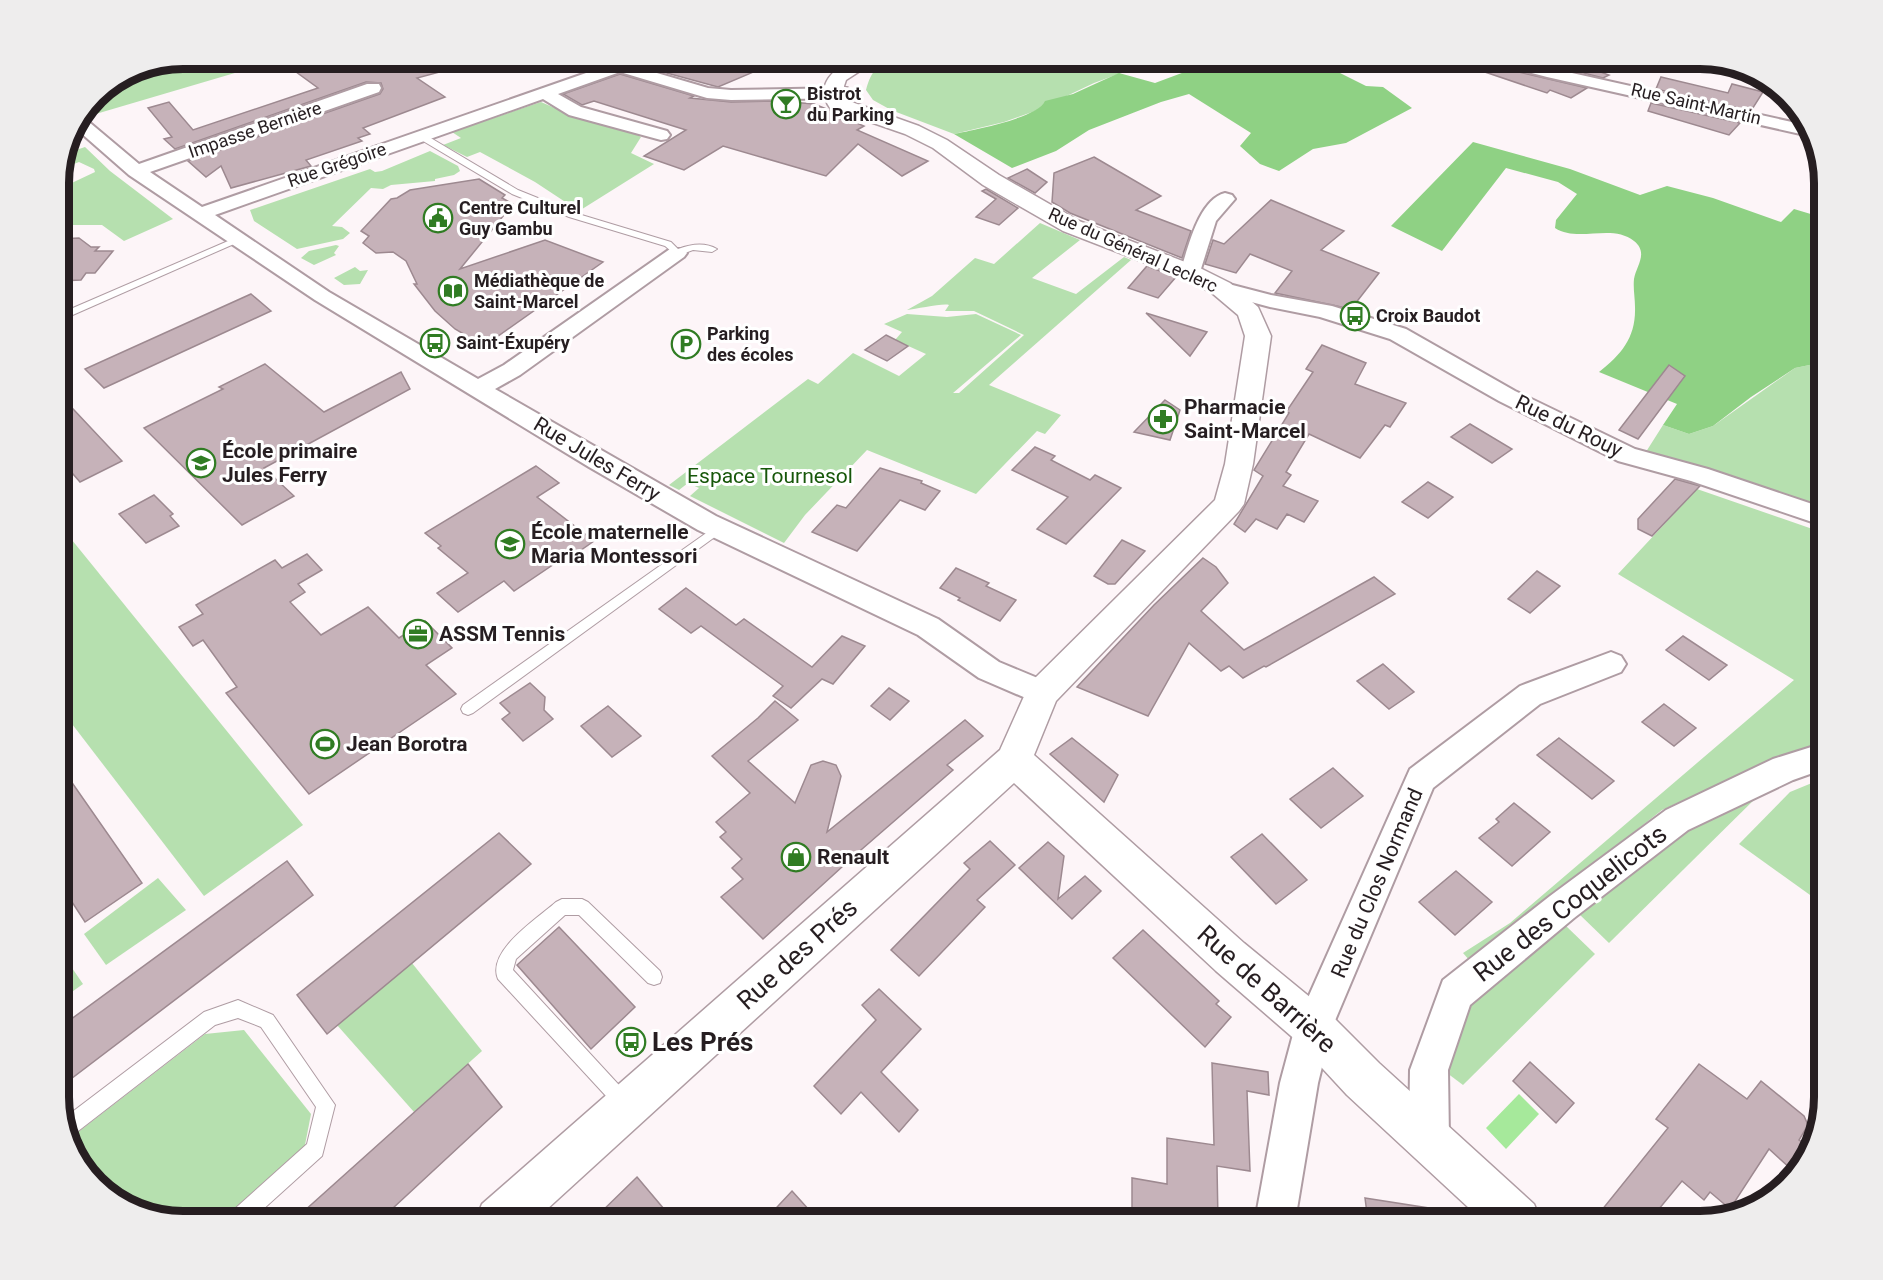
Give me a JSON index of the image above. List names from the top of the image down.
{
  "streets": {
    "street": [
      "Rue Saint-Martin",
      "Impasse Bernière",
      "Rue Grégoire",
      "Rue du Général Leclerc",
      "Rue du Rouy",
      "Rue Jules Ferry",
      "Rue du Clos Normand",
      "Rue des Coquelicots",
      "Rue des Prés",
      "Rue de Barrière"
    ]
  },
  "crossings": [
    ["Rue Grégoire", "Rue Jules Ferry"],
    ["Rue du Général Leclerc", "Rue du Rouy"],
    ["Rue Jules Ferry", "Rue des Prés"],
    ["Rue du Clos Normand", "Rue de Barrière"],
    ["Rue des Coquelicots", "Rue de Barrière"],
    ["Rue des Prés", "Rue de Barrière"]
  ],
  "parks": ["Espace Tournesol"],
  "places": {
    "bar": ["Bistrot du Parking"],
    "public building": ["Centre Culturel Guy Gambu"],
    "library": ["Médiathèque de Saint-Marcel"],
    "bus stop": ["Croix Baudot", "Saint-Éxupéry", "Les Prés"],
    "parking": ["Parking des écoles"],
    "pharmacy": ["Pharmacie Saint-Marcel"],
    "school or university": ["École primaire Jules Ferry", "École maternelle Maria Montessori"],
    "office": ["ASSM Tennis"],
    "sports": ["Jean Borotra"],
    "shop": ["Renault"]
  }
}
